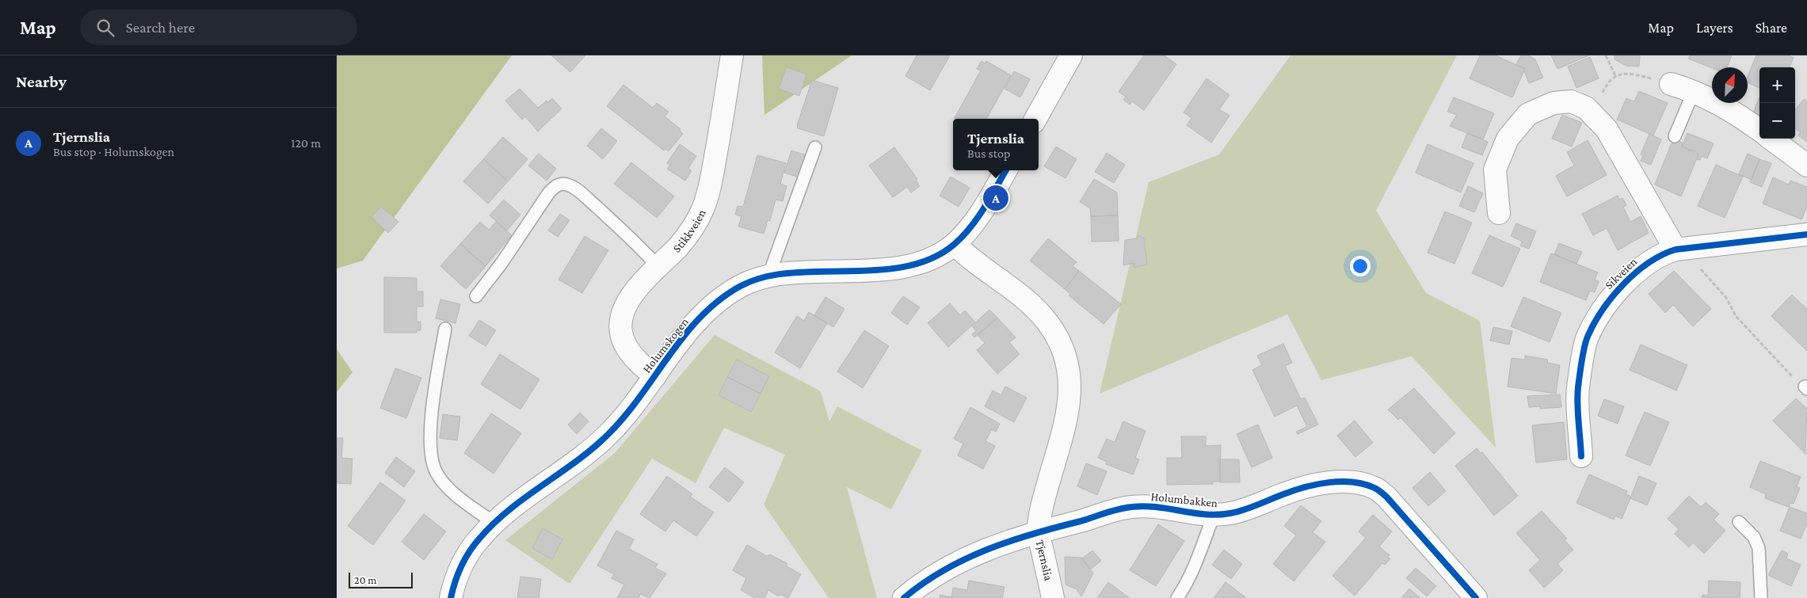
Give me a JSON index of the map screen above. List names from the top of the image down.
{
  "streets": {
    "street": [
      "Stikkveien",
      "Sikveien",
      "Holumskogen",
      "Holumbakken",
      "Tjernslia"
    ]
  },
  "crossings": [
    ["Stikkveien", "Holumskogen"],
    ["Holumskogen", "Tjernslia"],
    ["Holumbakken", "Tjernslia"]
  ],
  "scale_bar": "20 m",
  "north": "top right",
  "page": {
    "header": "Map",
    "search": "Search here",
    "nav": ["Map", "Layers", "Share"],
    "heading": "Nearby",
    "map_buttons": ["+", "−"],
    "list": [
      {
        "mark": "A",
        "name": "Tjernslia",
        "note": "Bus stop · Holumskogen",
        "value": "120 m"
      }
    ],
    "popup": ["Tjernslia", "Bus stop"],
    "pins": "A",
    "scale": "20 m"
  }
}
